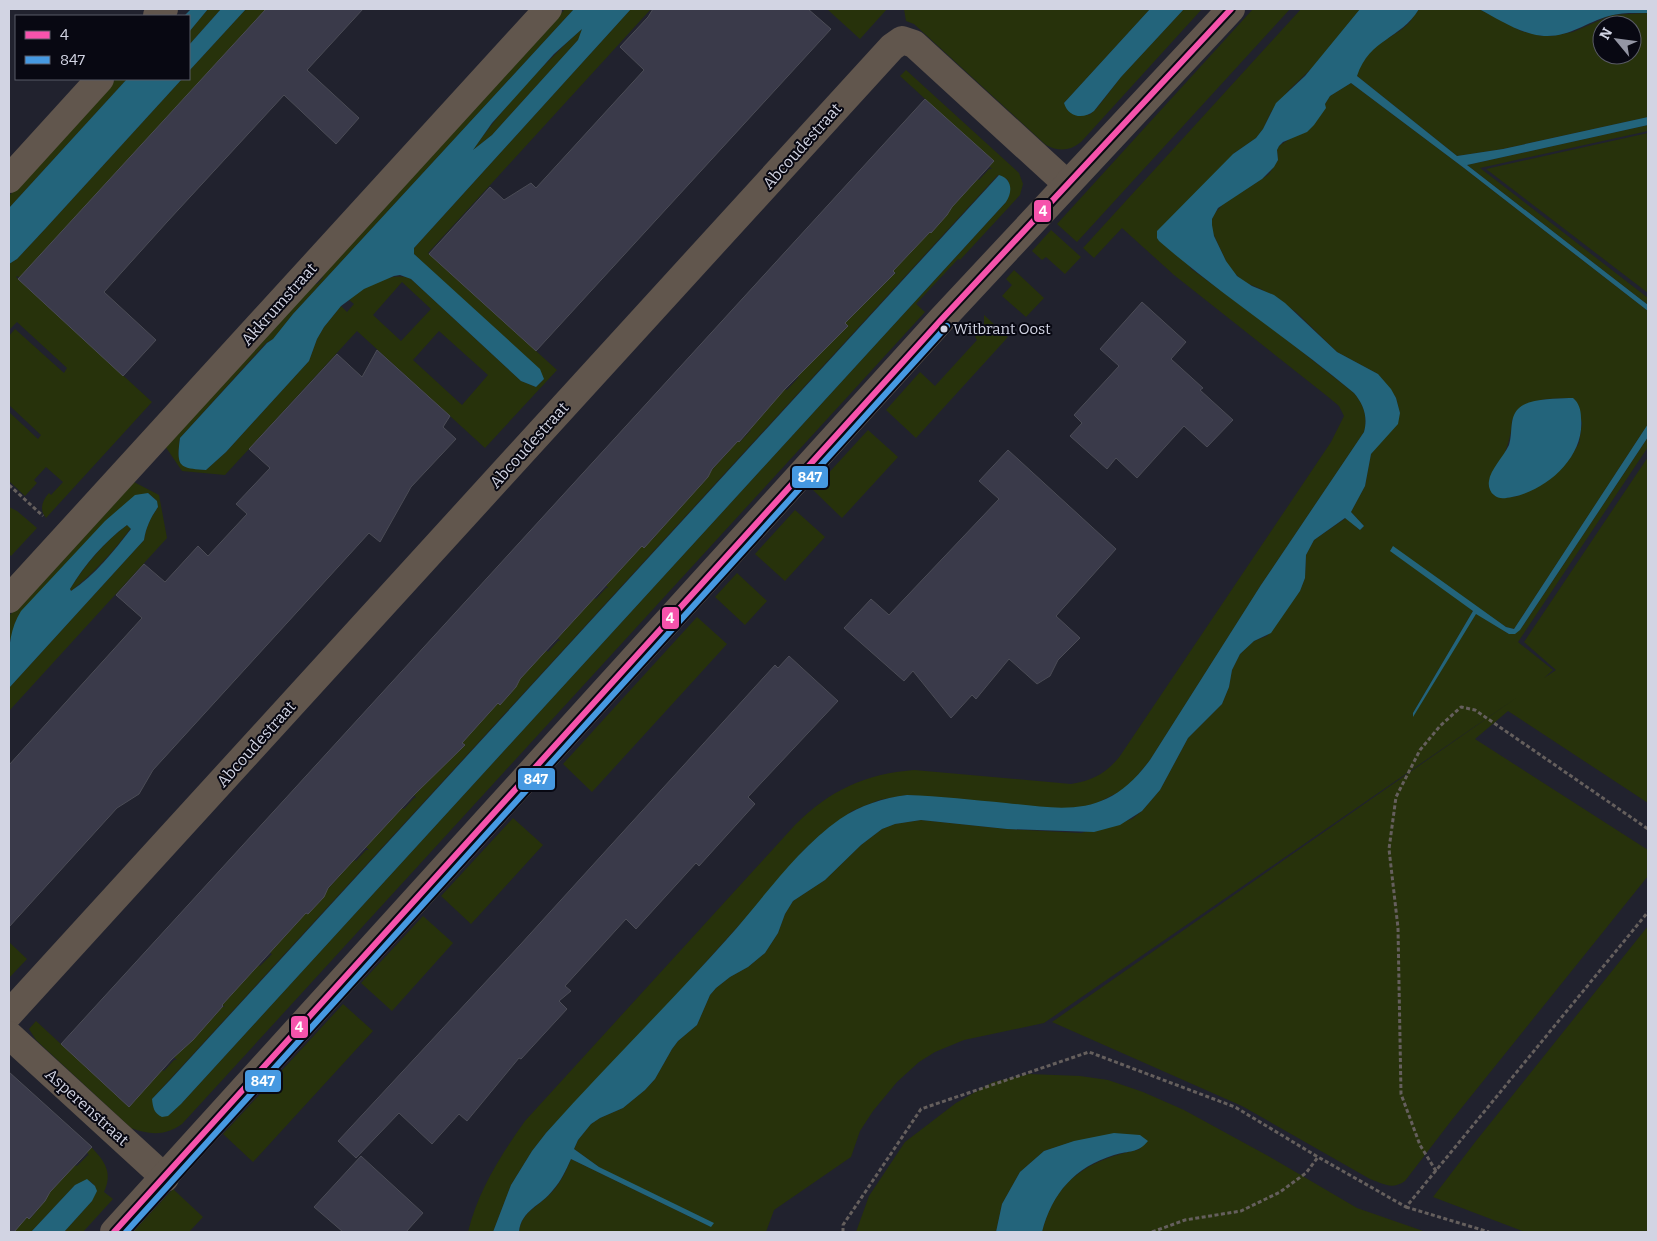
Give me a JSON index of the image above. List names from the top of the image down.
{
  "streets": {
    "street": ["Abcoudestraat", "Akkrumstraat", "Asperenstraat"]
  },
  "places": ["Witbrant Oost"],
  "lines": ["transit line 4", "transit line 847"],
  "legend": ["4", "847"],
  "north": "top left"
}
